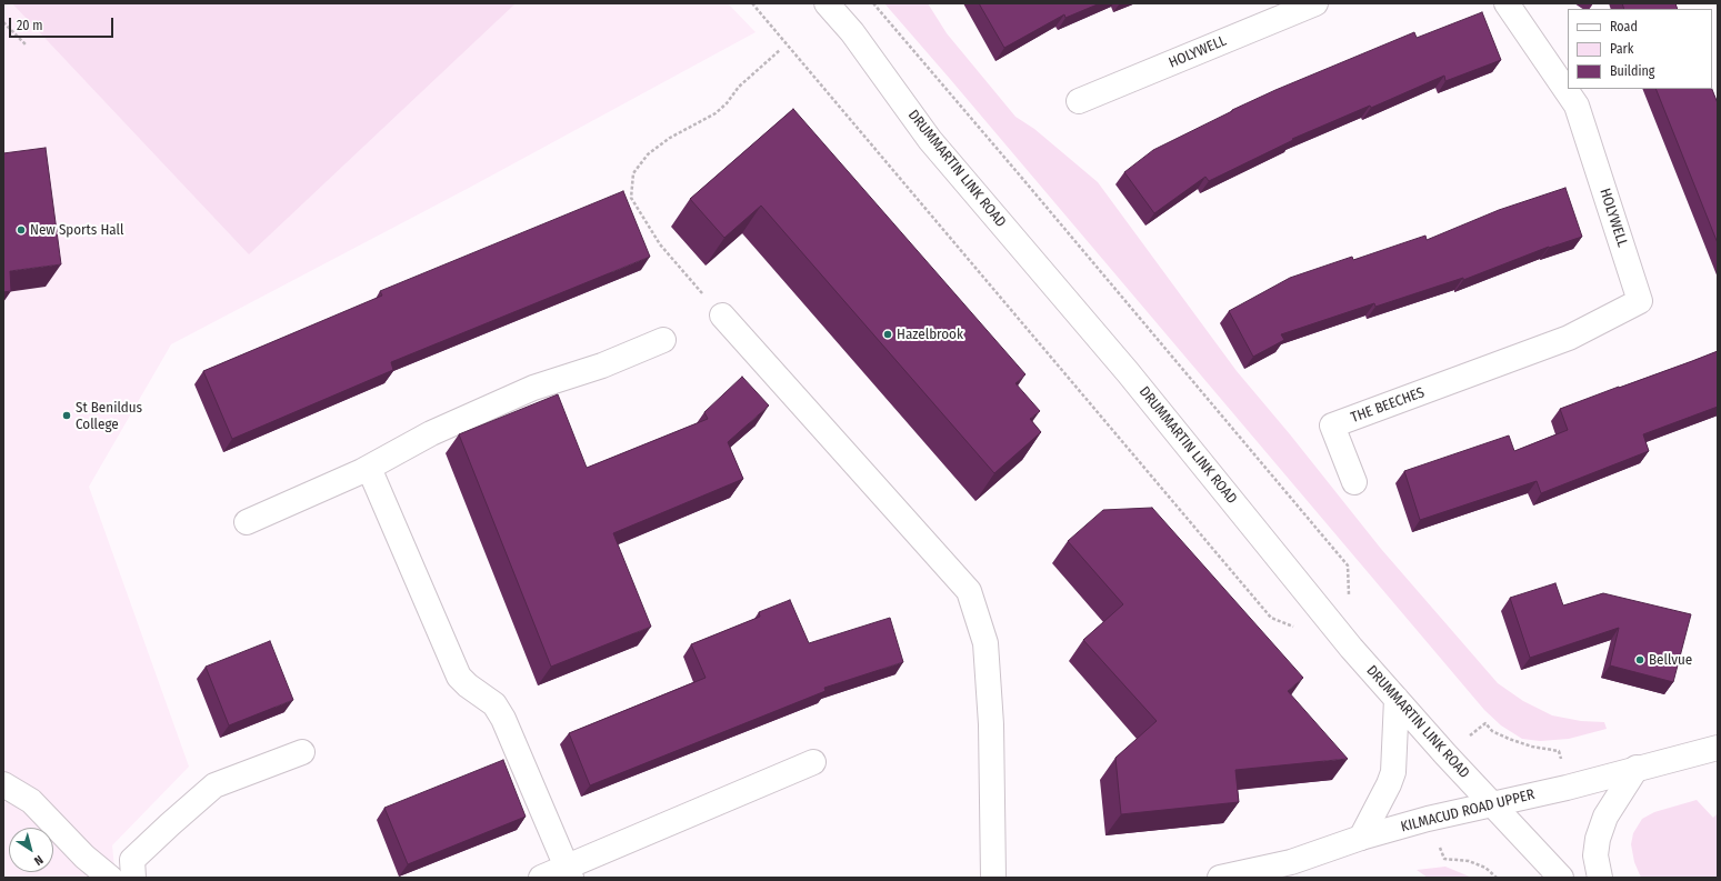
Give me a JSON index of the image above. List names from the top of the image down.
{
  "streets": {
    "street": [
      "HOLYWELL",
      "DRUMMARTIN LINK ROAD",
      "THE BEECHES",
      "KILMACUD ROAD UPPER"
    ]
  },
  "crossings": [
    ["HOLYWELL", "THE BEECHES"],
    ["DRUMMARTIN LINK ROAD", "KILMACUD ROAD UPPER"]
  ],
  "places": [
    "New Sports Hall",
    "Hazelbrook",
    "St Benildus College",
    "Bellvue"
  ],
  "legend": ["Road", "Park", "Building"],
  "scale_bar": "20 m",
  "north": "bottom right"
}
